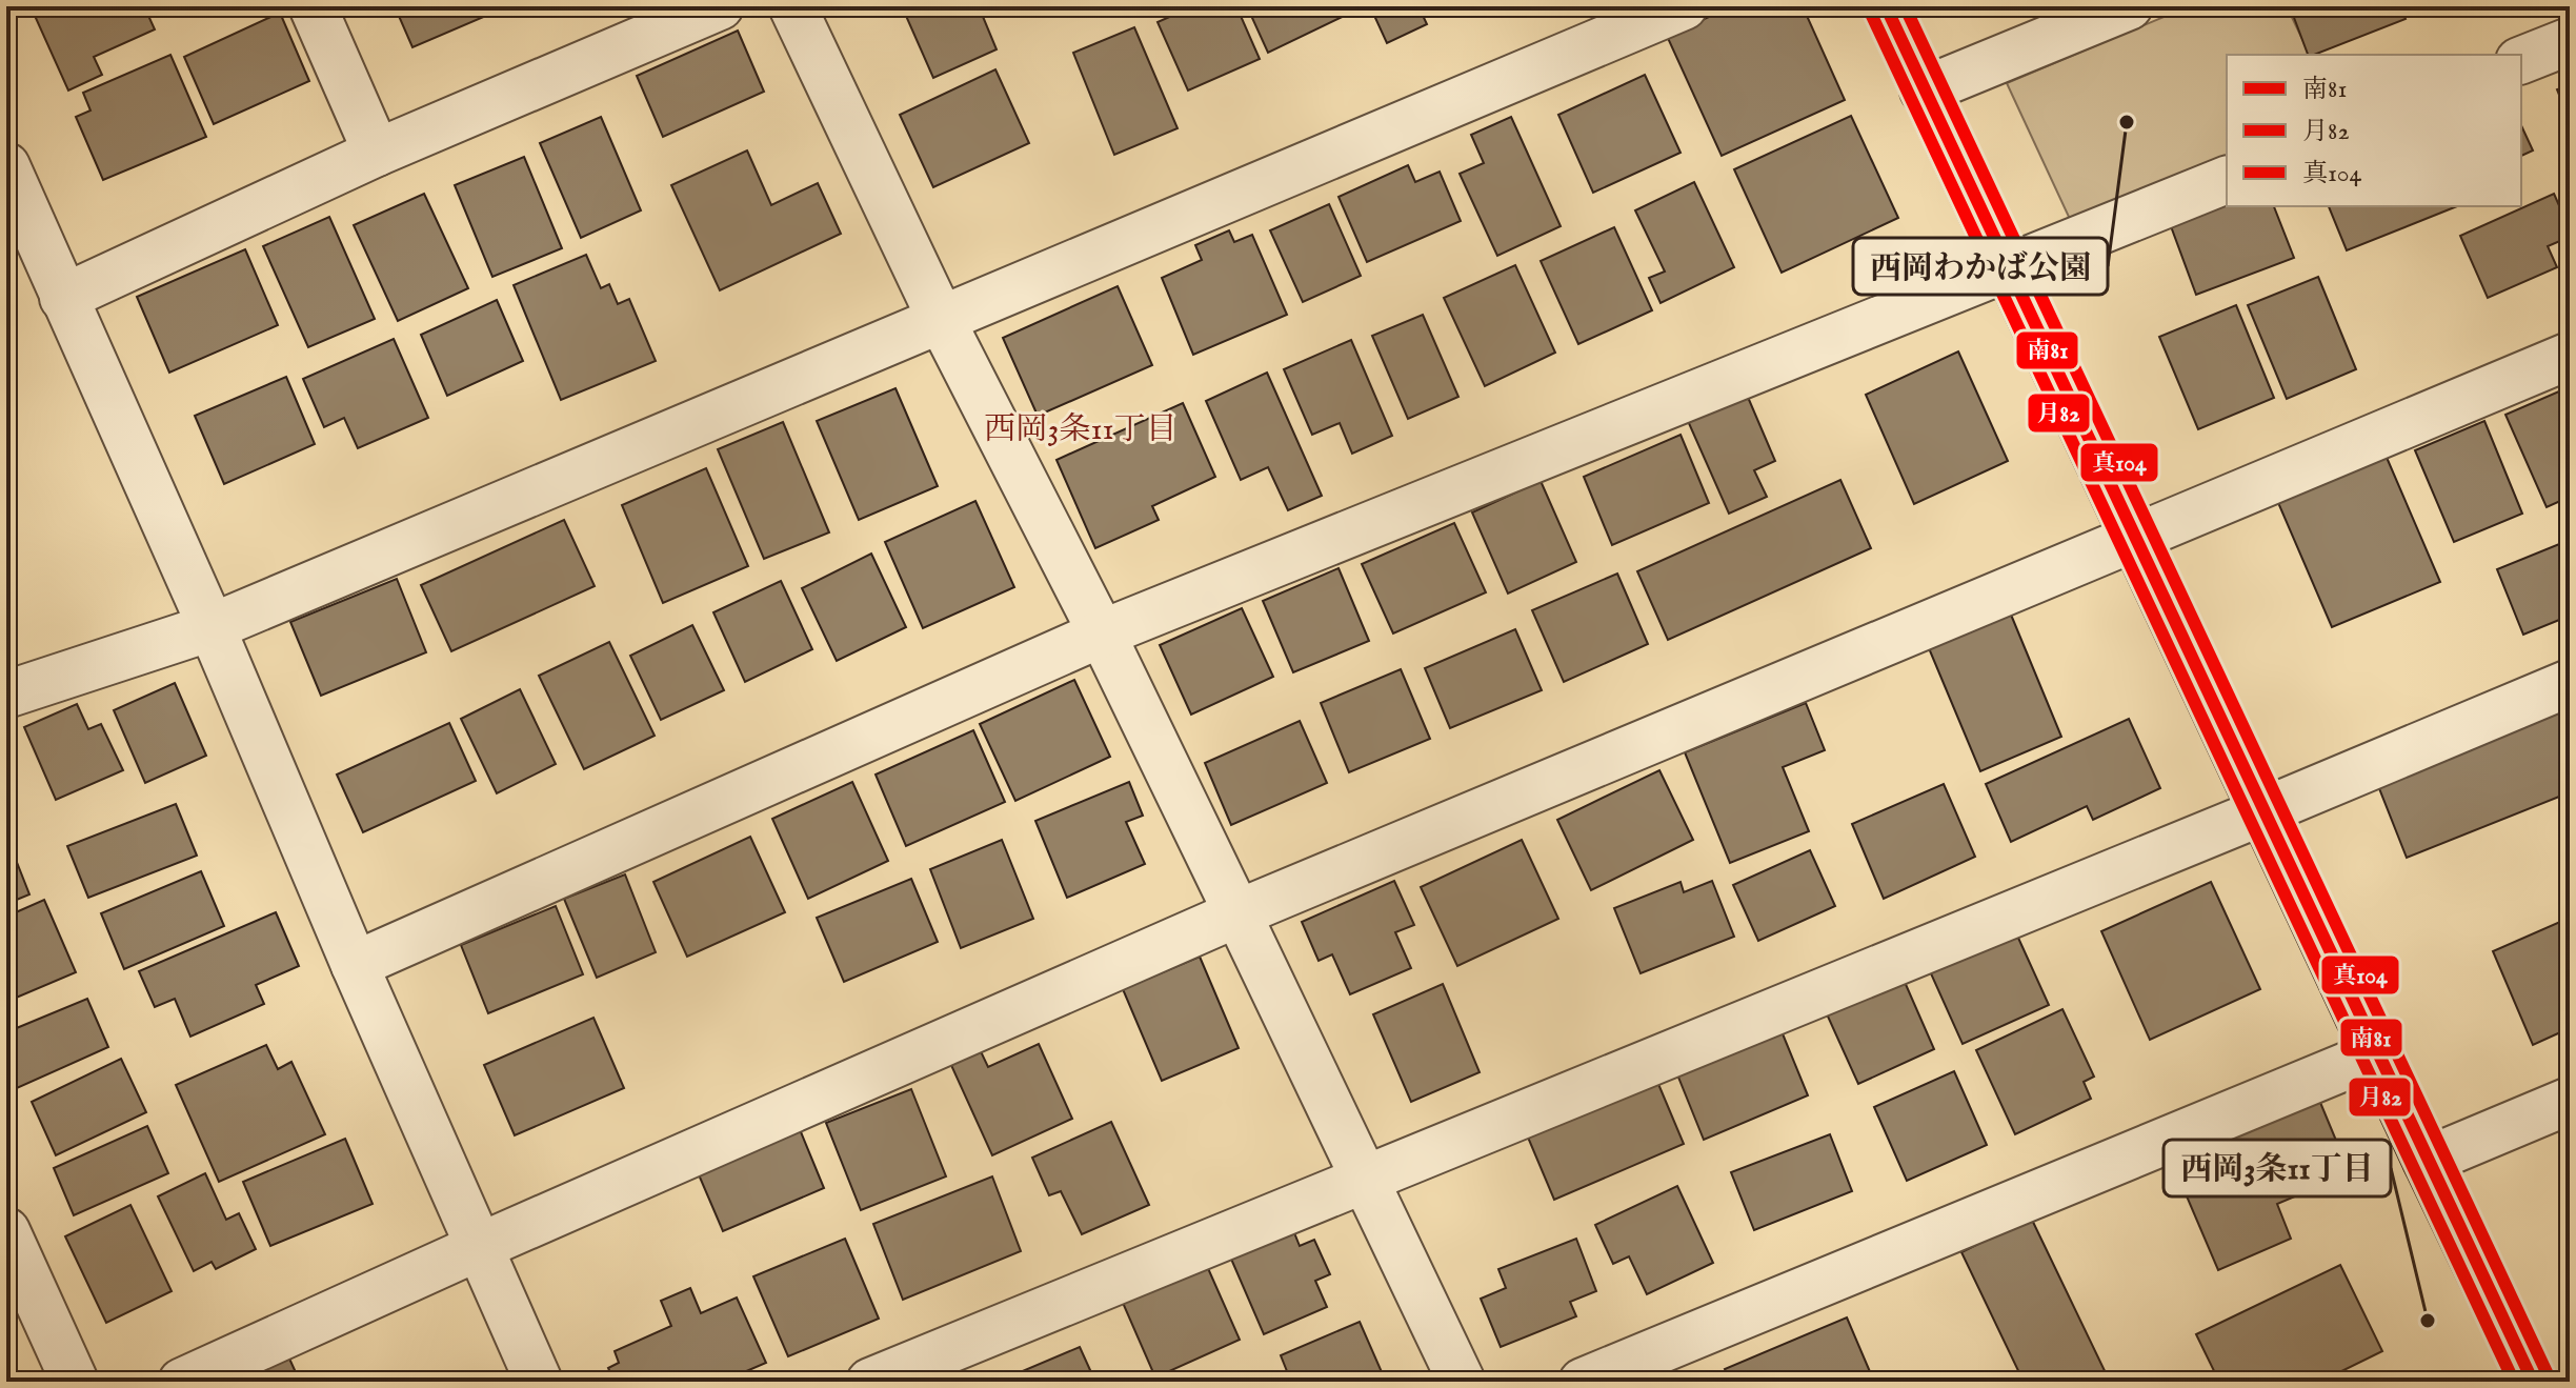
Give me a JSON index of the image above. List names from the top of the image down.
{
  "districts": ["西岡3条11丁目"],
  "places": ["西岡わかば公園", "西岡3条11丁目"],
  "lines": ["transit line 南81", "transit line 真104", "transit line 月82"],
  "legend": ["南81", "月82", "真104"]
}
